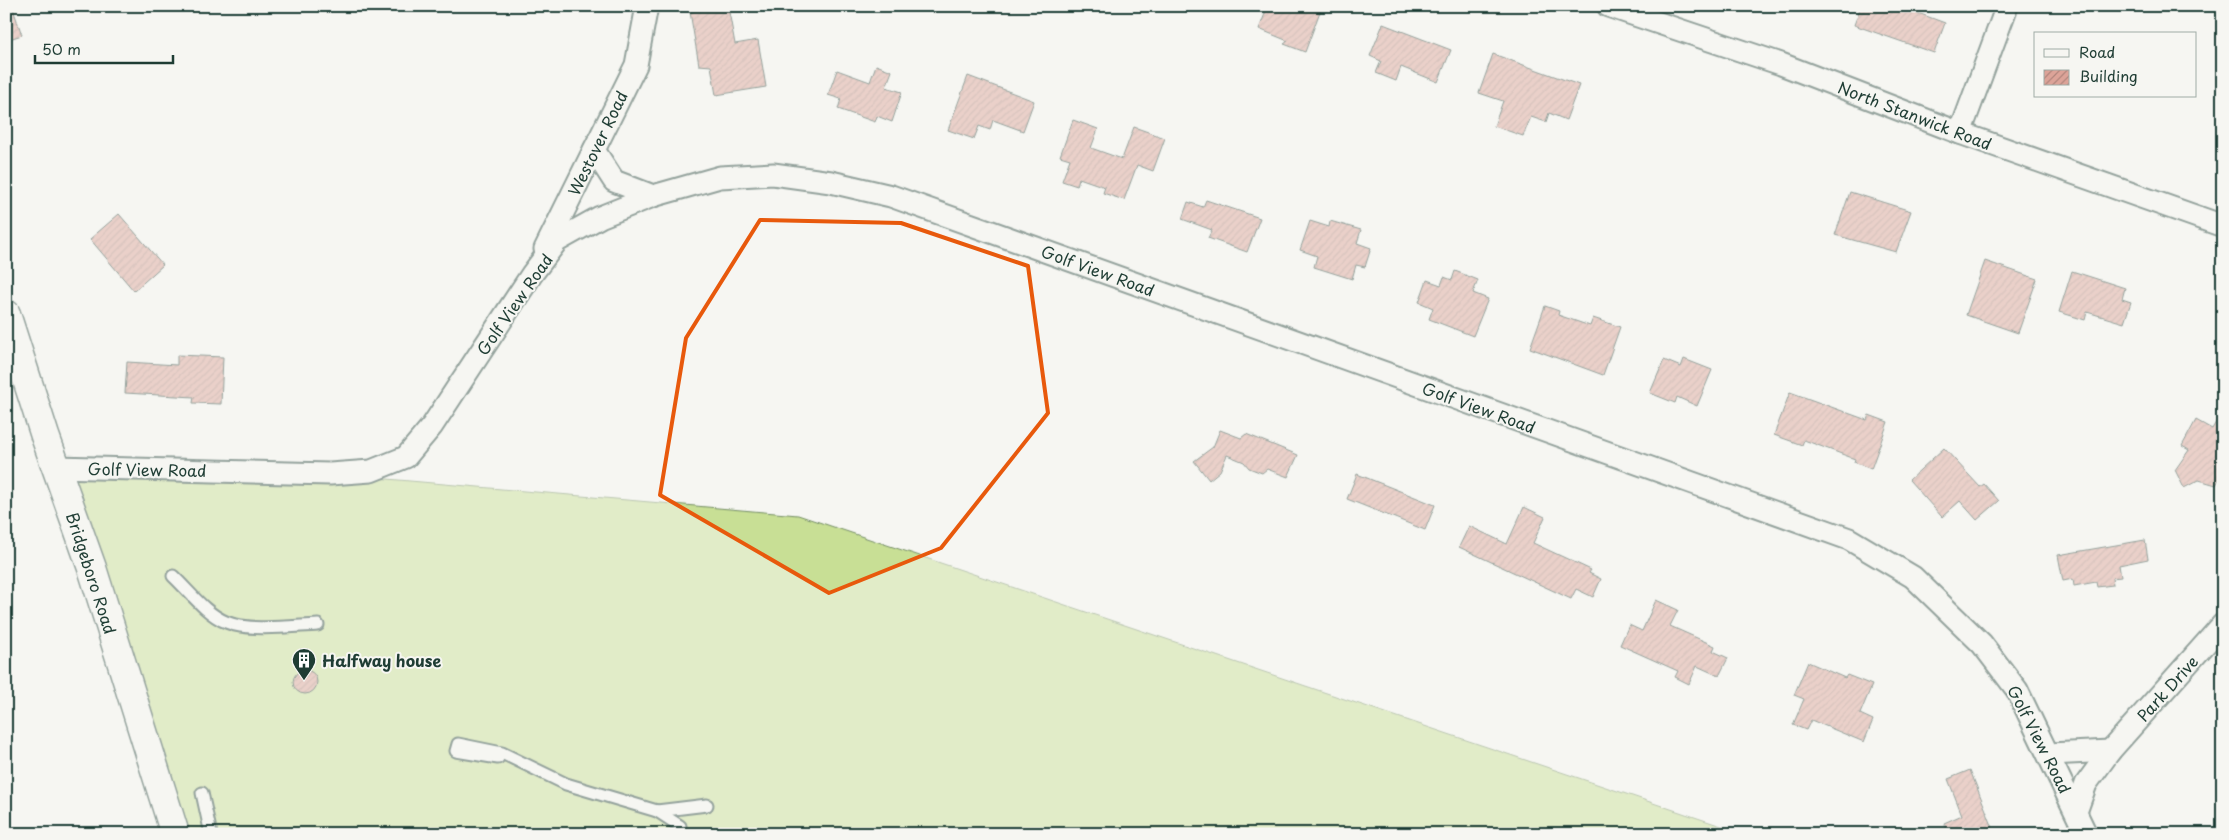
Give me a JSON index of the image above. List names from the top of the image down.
{
  "streets": {
    "main road": ["Bridgeboro Road"],
    "street": [
      "North Stanwick Road",
      "Westover Road",
      "Golf View Road",
      "Park Drive"
    ]
  },
  "crossings": [
    ["Westover Road", "Golf View Road"],
    ["Golf View Road", "Bridgeboro Road"],
    ["Golf View Road", "Park Drive"]
  ],
  "places": {
    "building": ["Halfway house"]
  },
  "legend": ["Road", "Building"],
  "scale_bar": "50 m"
}
